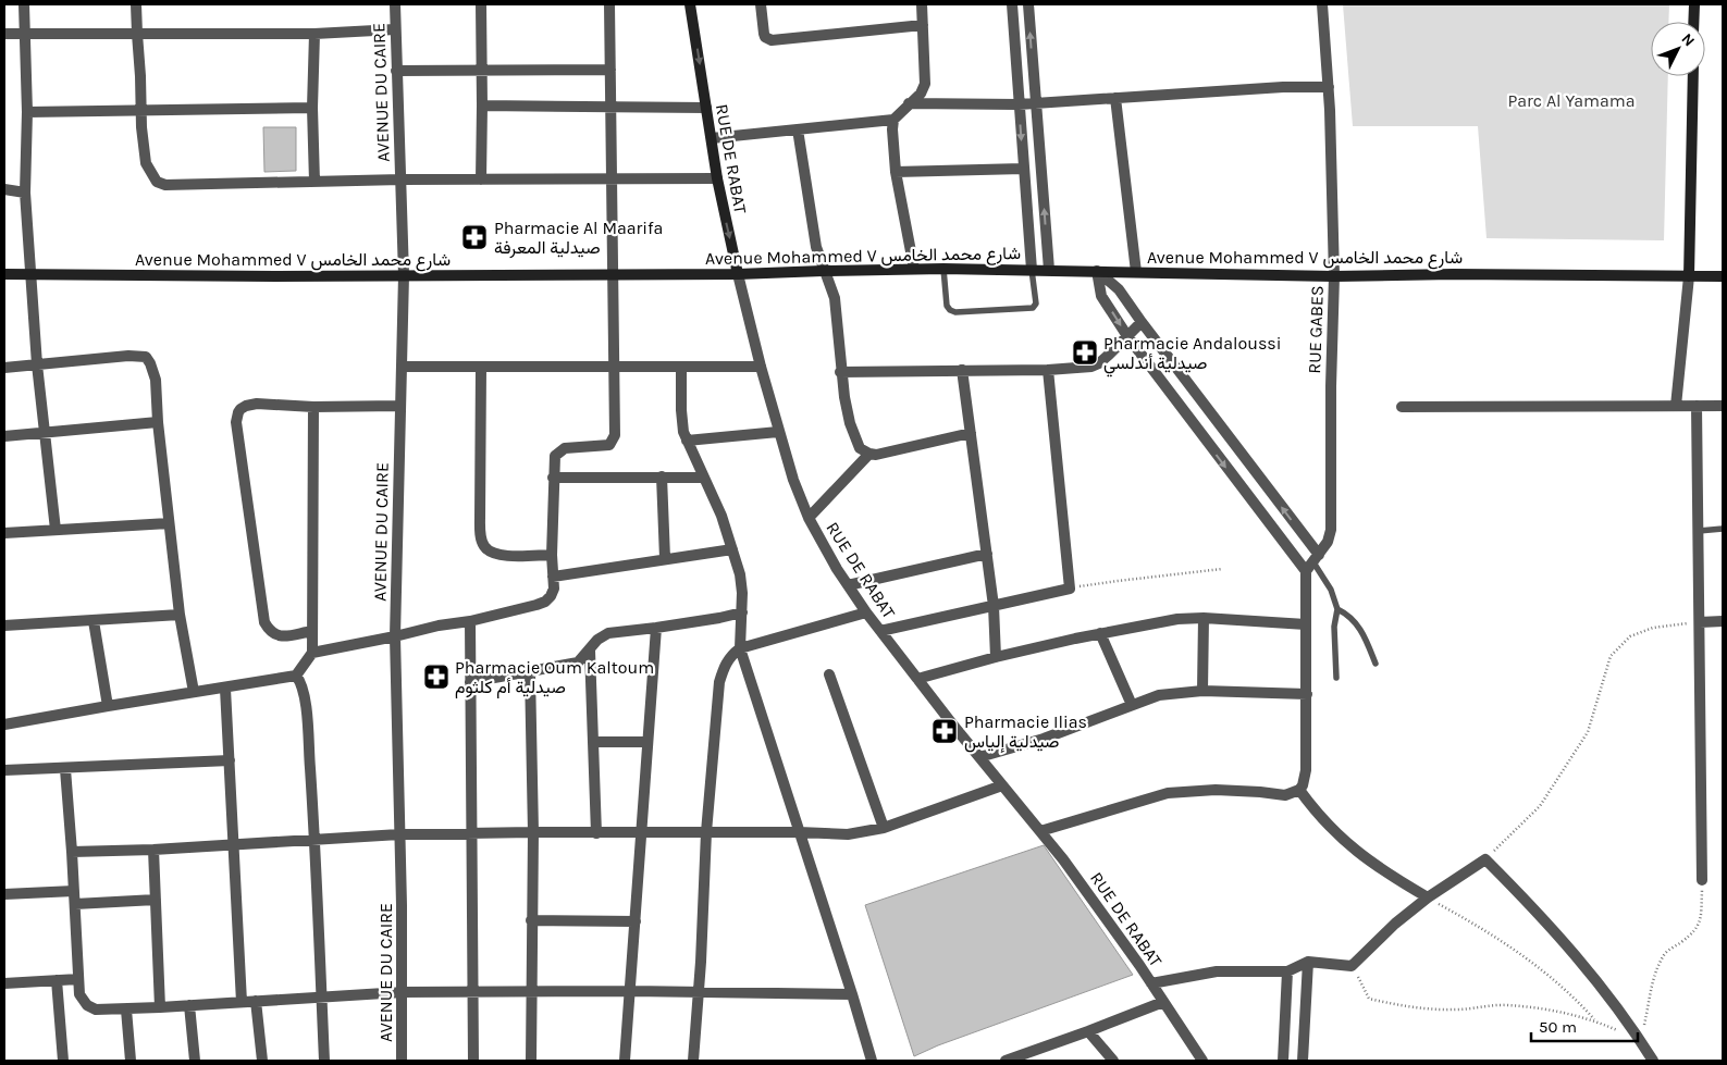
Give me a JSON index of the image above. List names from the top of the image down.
{
  "streets": {
    "main road": ["RUE DE RABAT", "Avenue Mohammed V شارع محمد الخامس"],
    "street": ["AVENUE DU CAIRE", "RUE GABES"]
  },
  "crossings": [
    ["AVENUE DU CAIRE", "Avenue Mohammed V شارع محمد الخامس"],
    ["RUE DE RABAT", "Avenue Mohammed V شارع محمد الخامس"],
    ["Avenue Mohammed V شارع محمد الخامس", "RUE GABES"]
  ],
  "parks": ["Parc Al Yamama"],
  "places": {
    "pharmacy": [
      "Pharmacie Al Maarifa صيدلية المعرفة",
      "Pharmacie Andaloussi صيدلية أندلسي",
      "Pharmacie Oum Kaltoum صيدلية أم كلثوم",
      "Pharmacie Ilias صيدلية إلياس"
    ]
  },
  "scale_bar": "50 m",
  "north": "top right"
}
